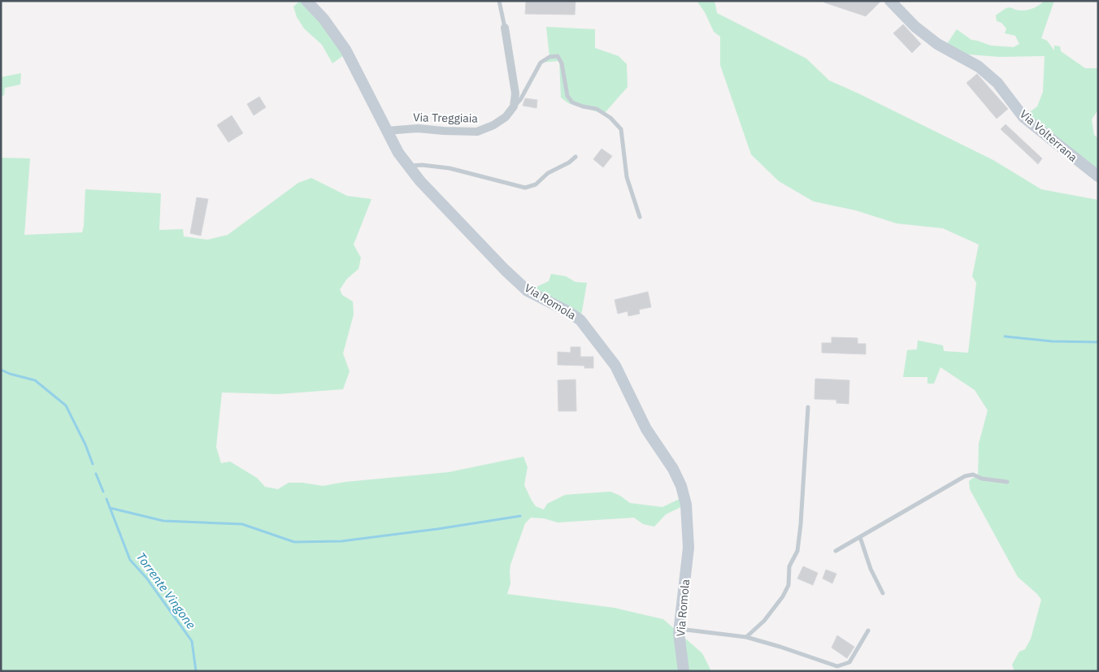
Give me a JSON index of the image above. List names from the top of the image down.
{
  "streets": {
    "street": ["Via Treggiaia", "Via Volterrana", "Via Romola"]
  },
  "crossings": [
    ["Via Treggiaia", "Via Romola"]
  ],
  "water": ["Torrente Vingone"]
}
